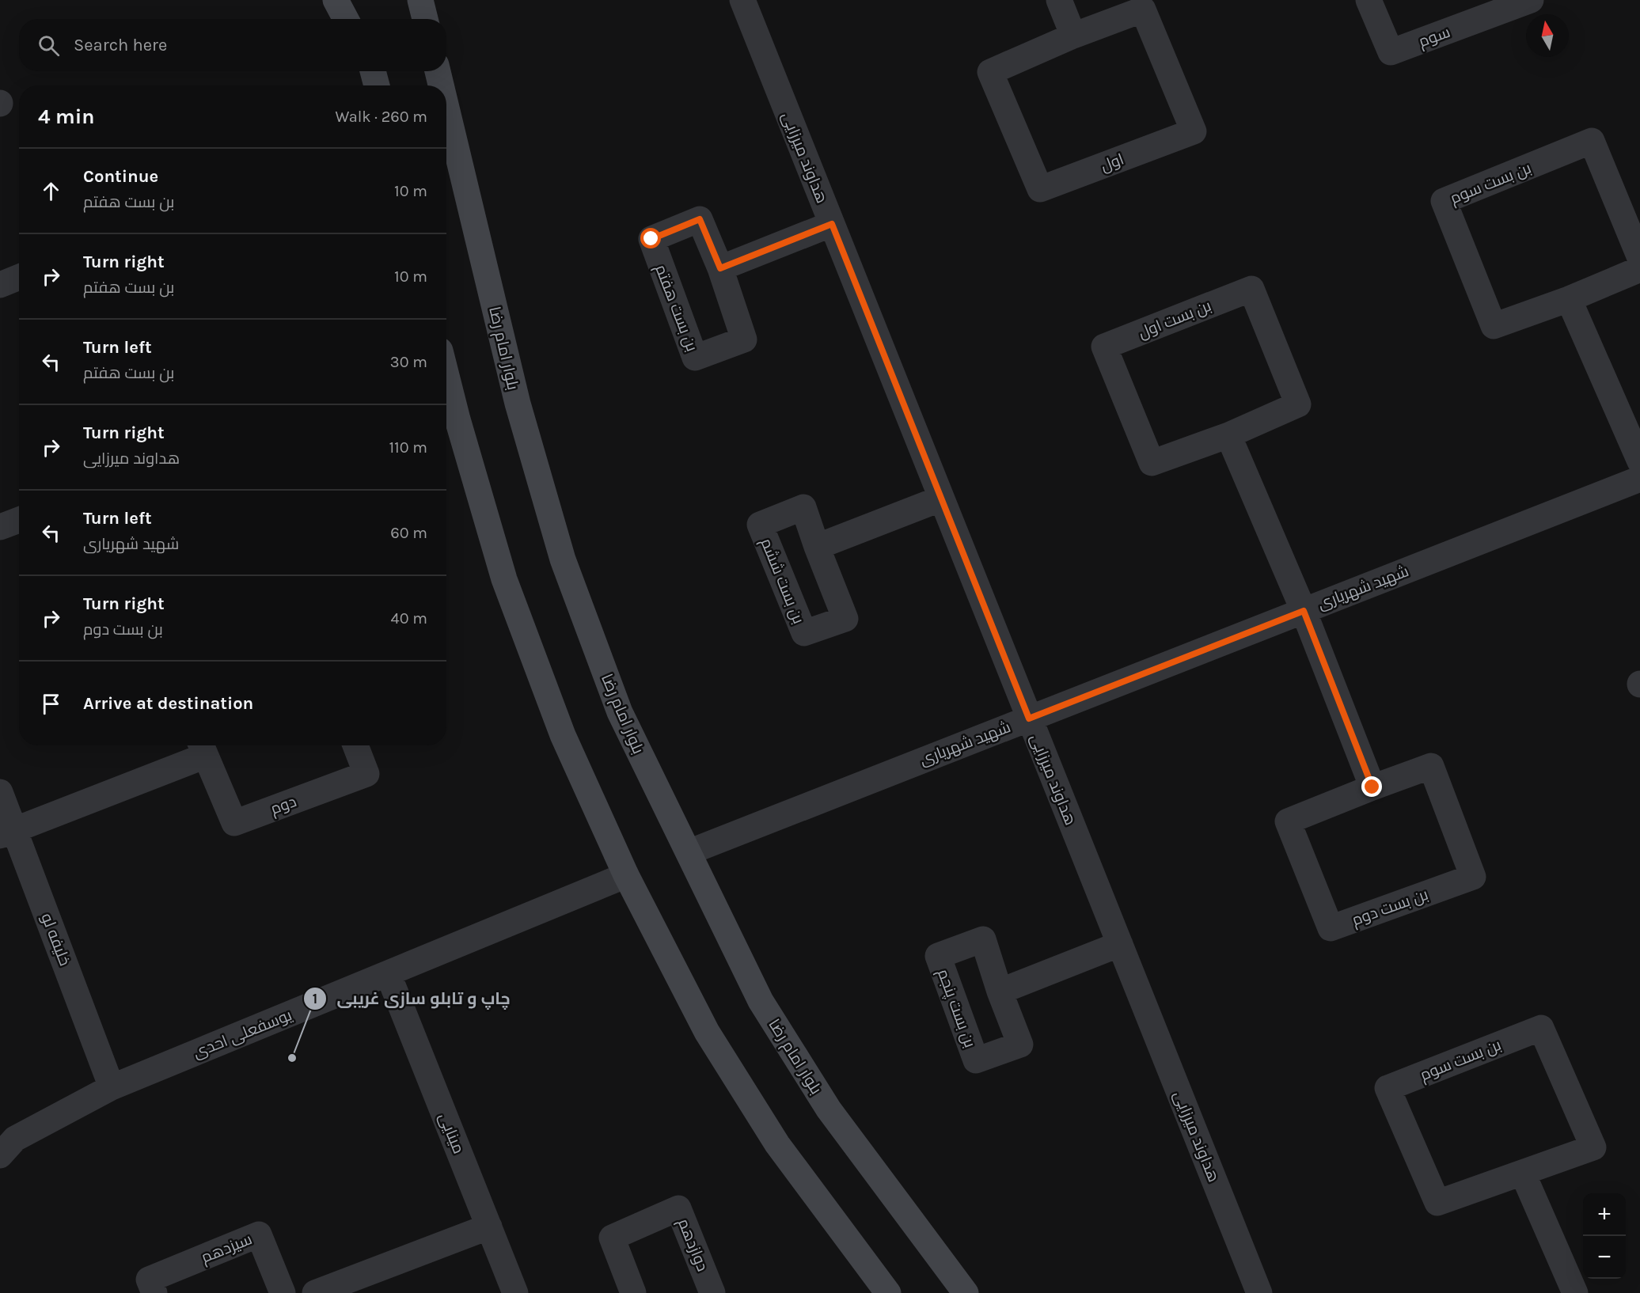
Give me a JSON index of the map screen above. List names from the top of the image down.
{
  "streets": {
    "main road": ["بلوار امام رضا"],
    "street": [
      "سوم",
      "هداوند میرزایی",
      "اول",
      "بن بست سوم",
      "بن بست هفتم",
      "بن بست اول",
      "شهید شهریاری",
      "دوم",
      "بن بست دوم",
      "خلیفه لو",
      "یوسفعلی احدی",
      "مینایی",
      "دوازدهم",
      "سیزدهم"
    ]
  },
  "crossings": [
    ["هداوند میرزایی", "شهید شهریاری"],
    ["بلوار امام رضا", "شهید شهریاری"],
    ["دوم", "خلیفه لو"],
    ["خلیفه لو", "یوسفعلی احدی"],
    ["یوسفعلی احدی", "مینایی"]
  ],
  "places": ["چاپ و تابلو سازی غریبی"],
  "north": "top",
  "page": {
    "search": "Search here",
    "heading": ["4 min", "Walk · 260 m"],
    "list": [
      ["Continue", "بن بست هفتم", "10 m"],
      ["Turn right", "بن بست هفتم", "10 m"],
      ["Turn left", "بن بست هفتم", "30 m"],
      ["Turn right", "هداوند میرزایی", "110 m"],
      ["Turn left", "شهید شهریاری", "60 m"],
      ["Turn right", "بن بست دوم", "40 m"],
      "Arrive at destination"
    ],
    "map_buttons": ["+", "−"]
  }
}
